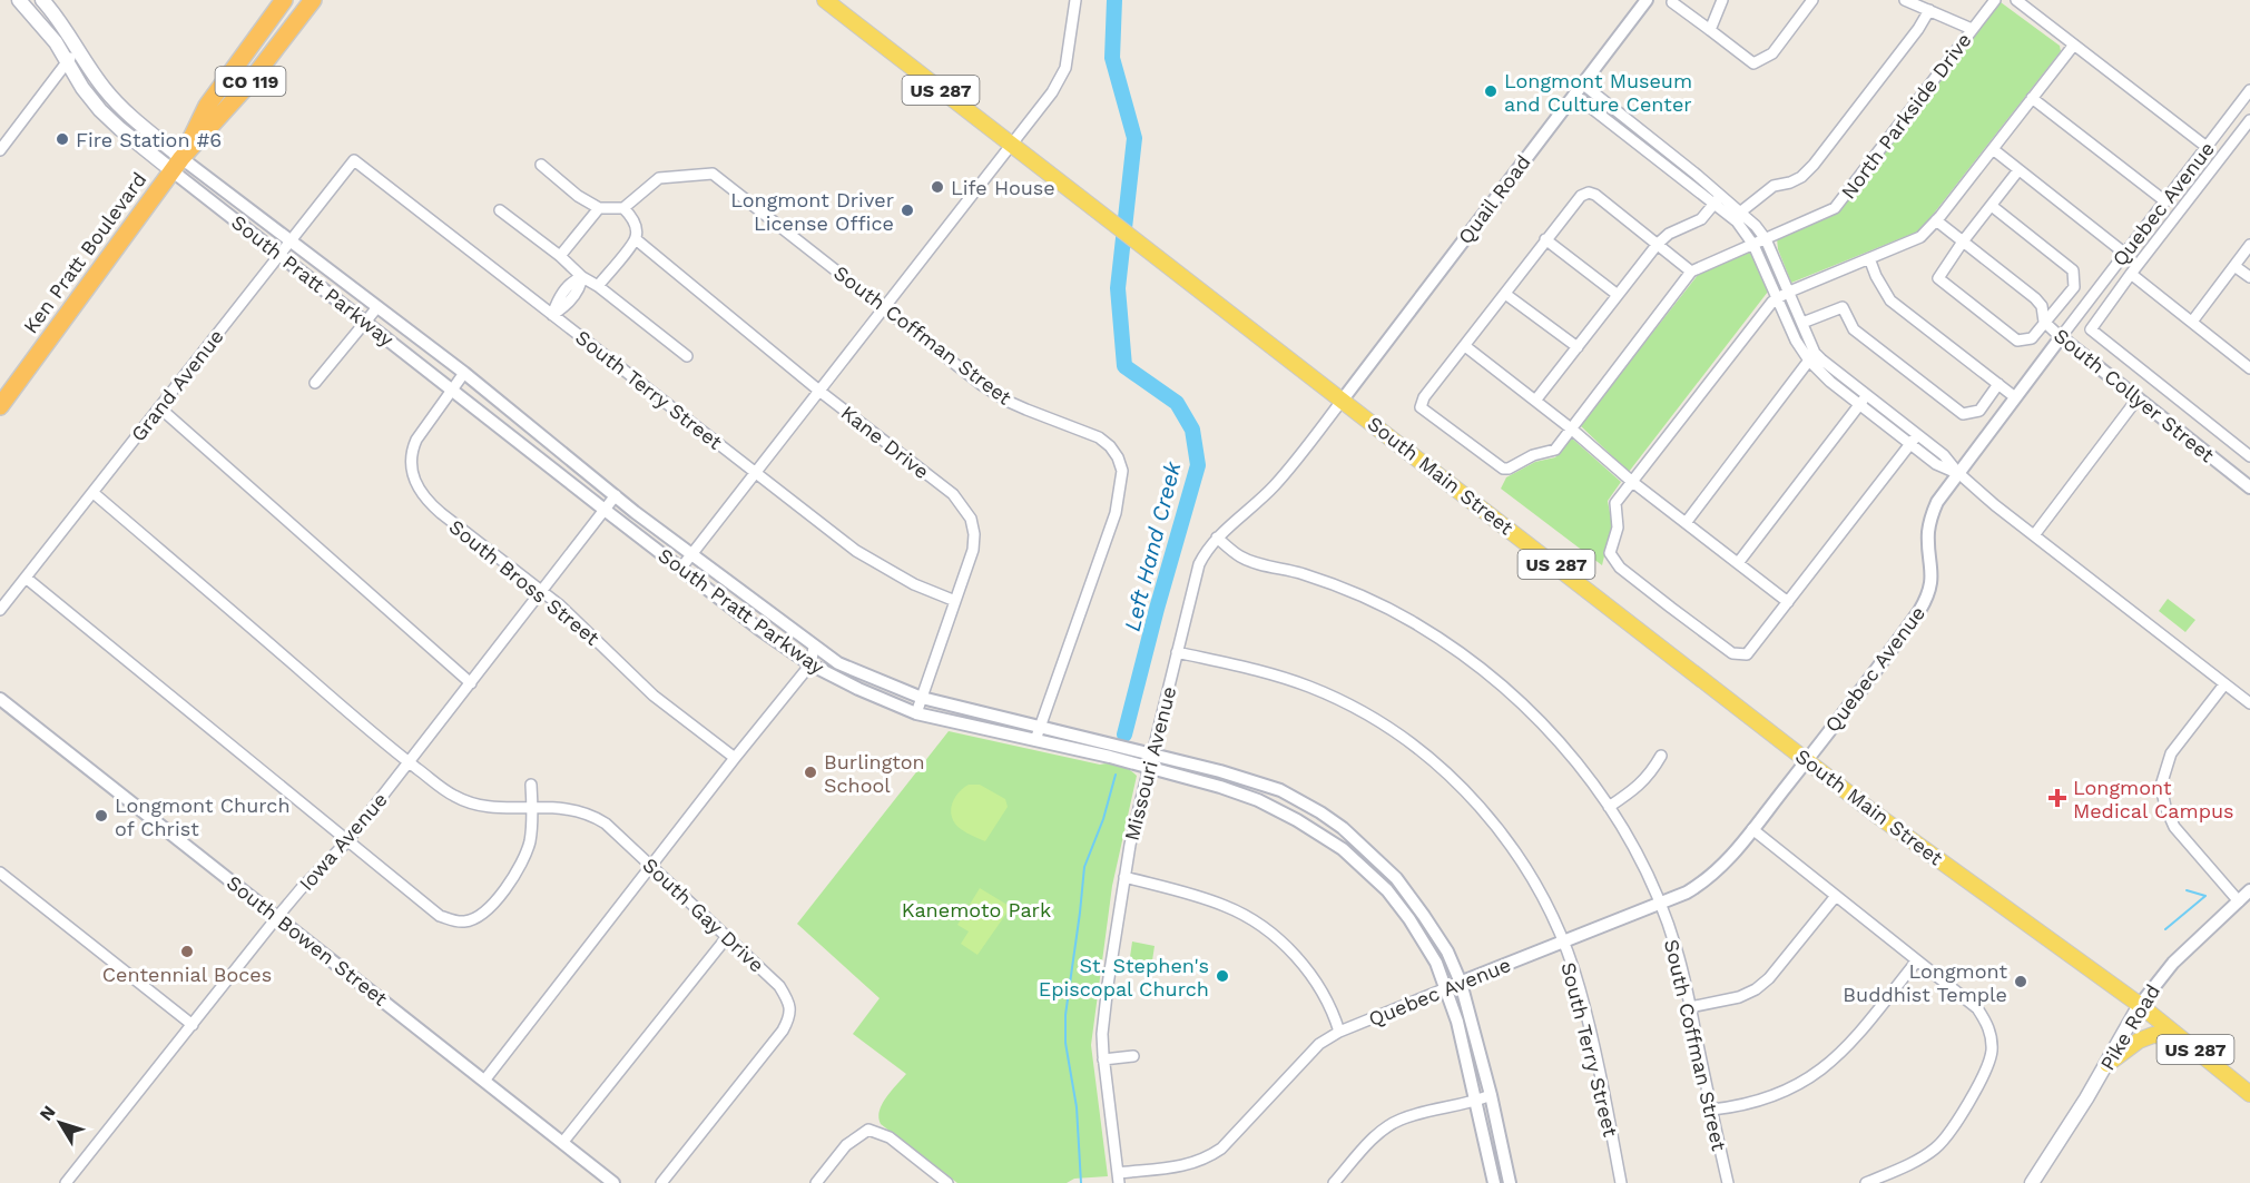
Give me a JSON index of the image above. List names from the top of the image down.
{
  "streets": {
    "highway": ["CO 119", "Ken Pratt Boulevard"],
    "main road": [
      "US 287",
      "South Pratt Parkway",
      "South Main Street",
      "Pike Road"
    ],
    "street": [
      "North Parkside Drive",
      "Quail Road",
      "Quebec Avenue",
      "South Coffman Street",
      "Grand Avenue",
      "South Terry Street",
      "South Collyer Street",
      "Kane Drive",
      "South Bross Street",
      "Missouri Avenue",
      "Iowa Avenue",
      "South Gay Drive",
      "South Bowen Street"
    ]
  },
  "crossings": [
    ["Quail Road", "South Main Street"],
    ["Quail Road", "Missouri Avenue"],
    ["Quebec Avenue", "South Pratt Parkway"],
    ["Quebec Avenue", "South Coffman Street"],
    ["Quebec Avenue", "South Terry Street"],
    ["Quebec Avenue", "South Collyer Street"],
    ["Quebec Avenue", "South Main Street"],
    ["Quebec Avenue", "Missouri Avenue"],
    ["Ken Pratt Boulevard", "South Pratt Parkway"],
    ["South Pratt Parkway", "South Coffman Street"],
    ["South Pratt Parkway", "Grand Avenue"],
    ["South Pratt Parkway", "Kane Drive"],
    ["South Pratt Parkway", "South Bross Street"],
    ["South Pratt Parkway", "Missouri Avenue"],
    ["South Pratt Parkway", "Iowa Avenue"],
    ["South Coffman Street", "Kane Drive"],
    ["South Coffman Street", "Missouri Avenue"],
    ["Grand Avenue", "South Terry Street"],
    ["Grand Avenue", "South Gay Drive"],
    ["South Terry Street", "Kane Drive"],
    ["South Terry Street", "Missouri Avenue"],
    ["South Main Street", "Missouri Avenue"],
    ["South Main Street", "Pike Road"],
    ["South Bross Street", "Iowa Avenue"],
    ["Iowa Avenue", "South Gay Drive"],
    ["Iowa Avenue", "South Bowen Street"]
  ],
  "water": ["Left Hand Creek"],
  "parks": ["Kanemoto Park"],
  "places": {
    "other": [
      "Longmont Museum and Culture Center",
      "Fire Station #6",
      "Life House",
      "Longmont Driver License Office",
      "Burlington School",
      "Longmont Church of Christ",
      "Centennial Boces",
      "St. Stephen's Episcopal Church",
      "Longmont Buddhist Temple"
    ],
    "health": ["Longmont Medical Campus"]
  },
  "north": "top left"
}
